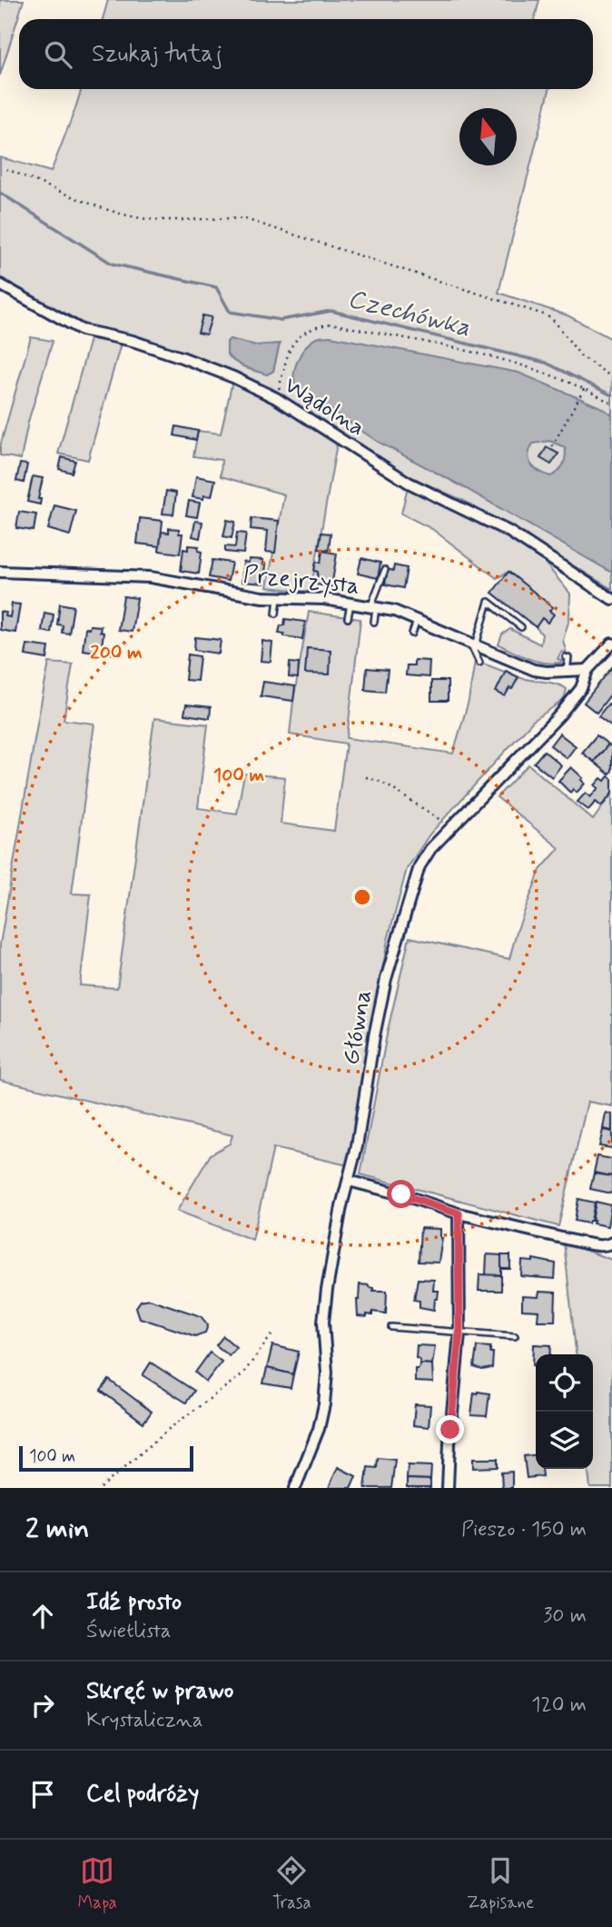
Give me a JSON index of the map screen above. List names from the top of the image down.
{
  "streets": {
    "street": ["Wądolna", "Przejrzysta", "Główna"]
  },
  "crossings": [
    ["Przejrzysta", "Główna"]
  ],
  "water": ["Czechówka"],
  "scale_bar": "100 m",
  "north": "top",
  "page": {
    "search": "Szukaj tutaj",
    "scale": "100 m",
    "heading": ["2 min", "Pieszo · 150 m"],
    "list": [
      ["Idź prosto", "Świetlista", "30 m"],
      ["Skręć w prawo", "Krystaliczna", "120 m"],
      "Cel podróży"
    ],
    "nav": ["Mapa", "Trasa", "Zapisane"]
  },
  "rings": ["200 m", "100 m"]
}
